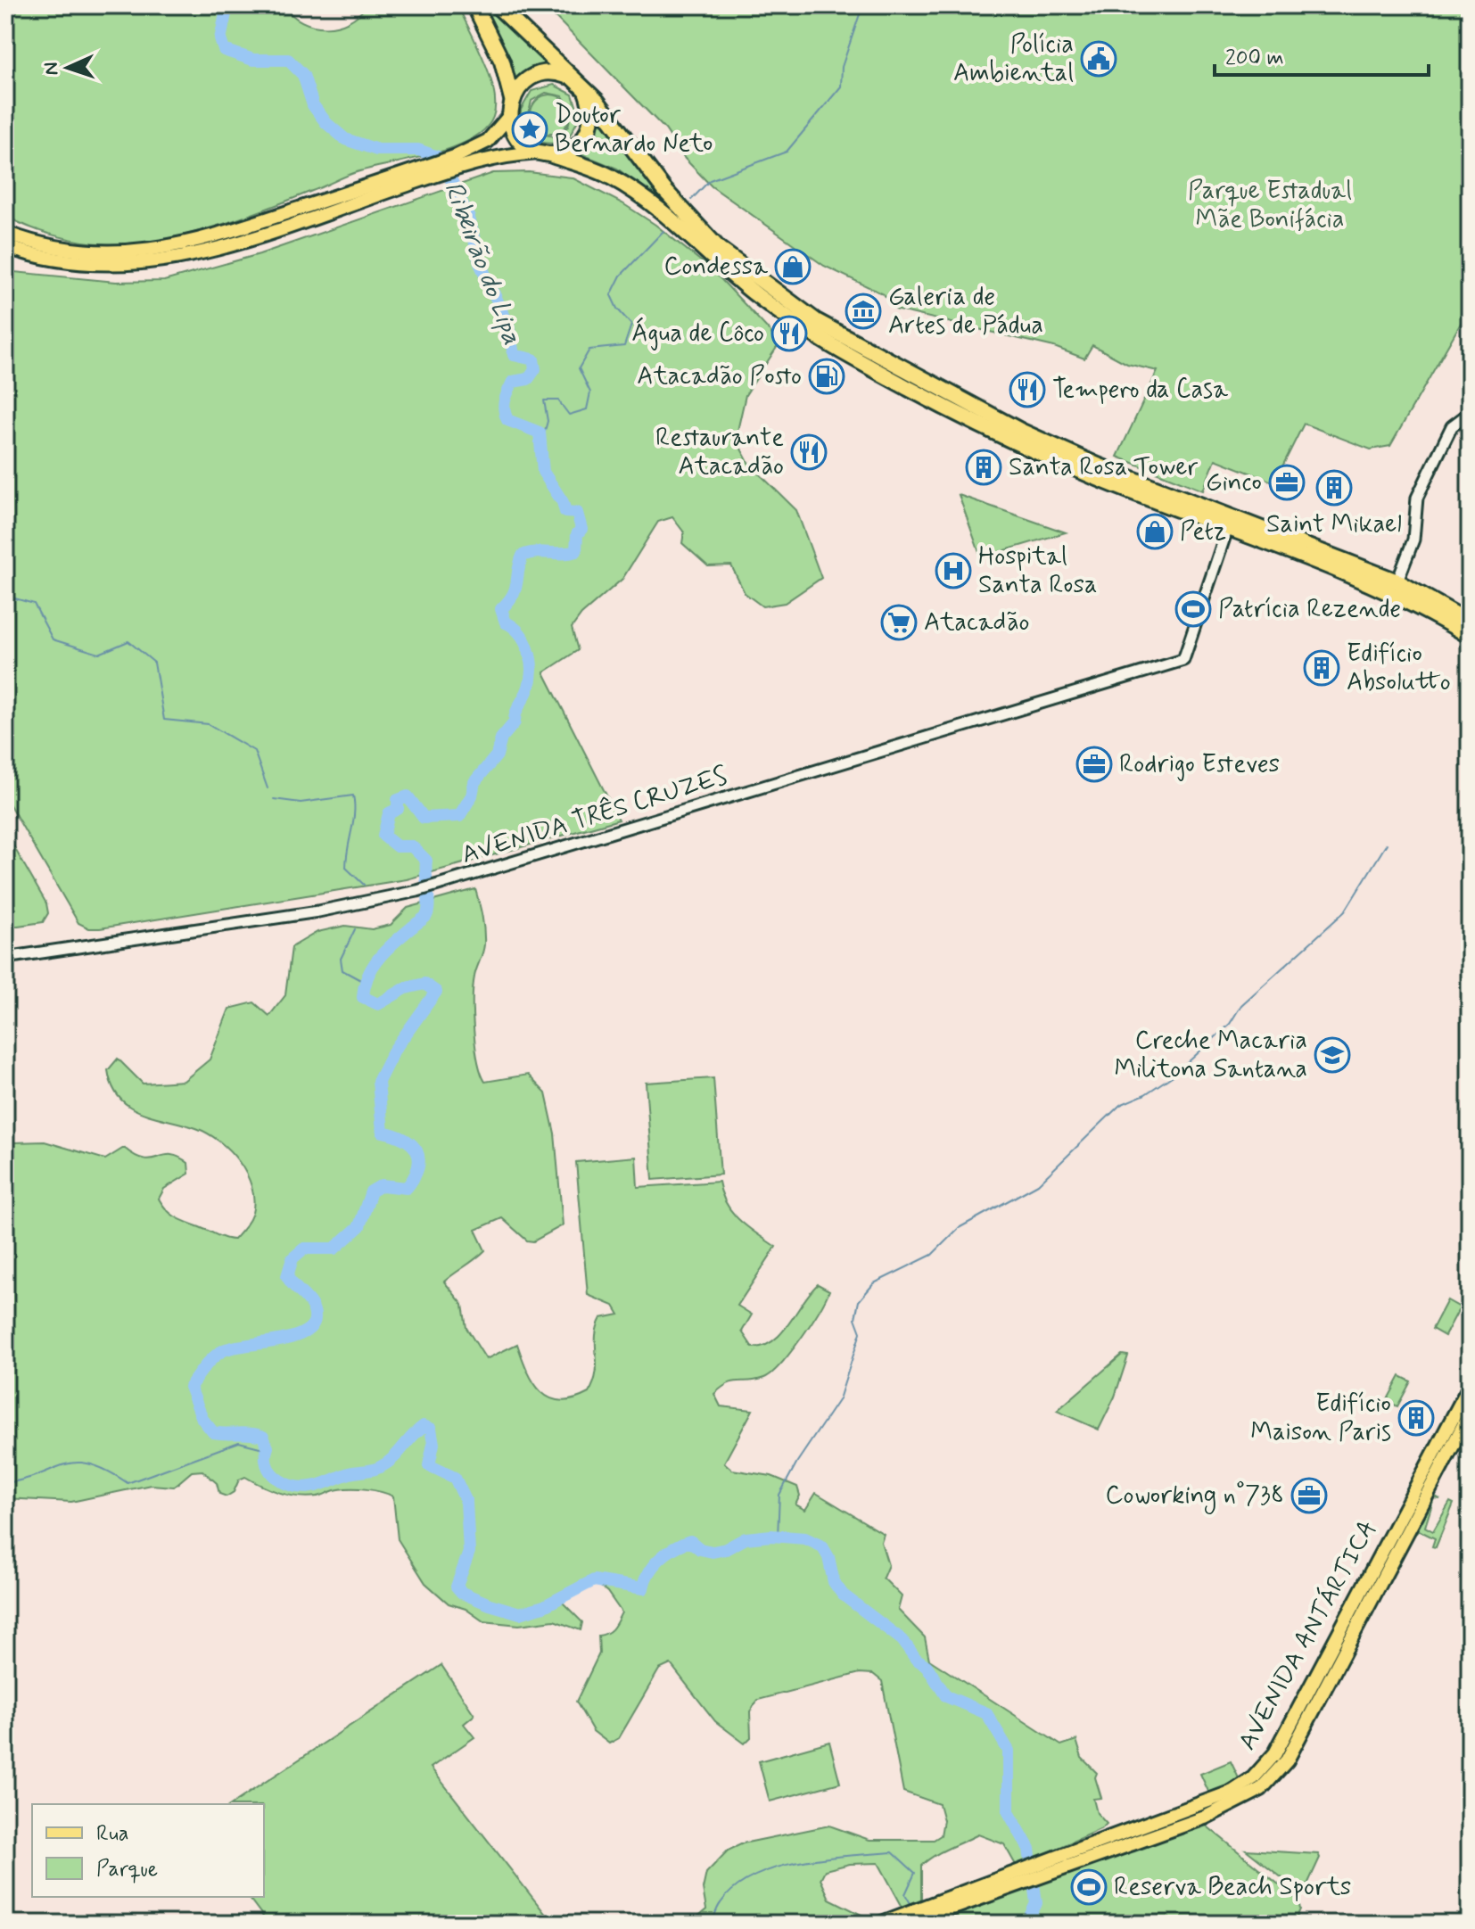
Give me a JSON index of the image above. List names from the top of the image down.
{
  "streets": {
    "main road": ["AVENIDA ANTÁRTICA"],
    "street": ["AVENIDA TRÊS CRUZES"]
  },
  "water": ["Ribeirão do Lipa"],
  "parks": ["Parque Estadual Mãe Bonifácia"],
  "places": {
    "public building": ["Polícia Ambiental"],
    "place": ["Doutor Bernardo Neto"],
    "shop": ["Condessa", "Petz"],
    "museum": ["Galeria de Artes de Pádua"],
    "restaurant": ["Água de Côco", "Tempero da Casa", "Restaurante Atacadão"],
    "fuel station": ["Atacadão Posto"],
    "building": [
      "Santa Rosa Tower",
      "Saint Mikael",
      "Edifício Absolutto",
      "Edifício Maison Paris"
    ],
    "office": ["Ginco", "Rodrigo Esteves", "Coworking n°738"],
    "hospital": ["Hospital Santa Rosa"],
    "sports": ["Patrícia Rezende", "Reserva Beach Sports"],
    "supermarket": ["Atacadão"],
    "school or university": ["Creche Macaria Militona Santana"]
  },
  "legend": ["Rua", "Parque"],
  "scale_bar": "200 m",
  "north": "left"
}
